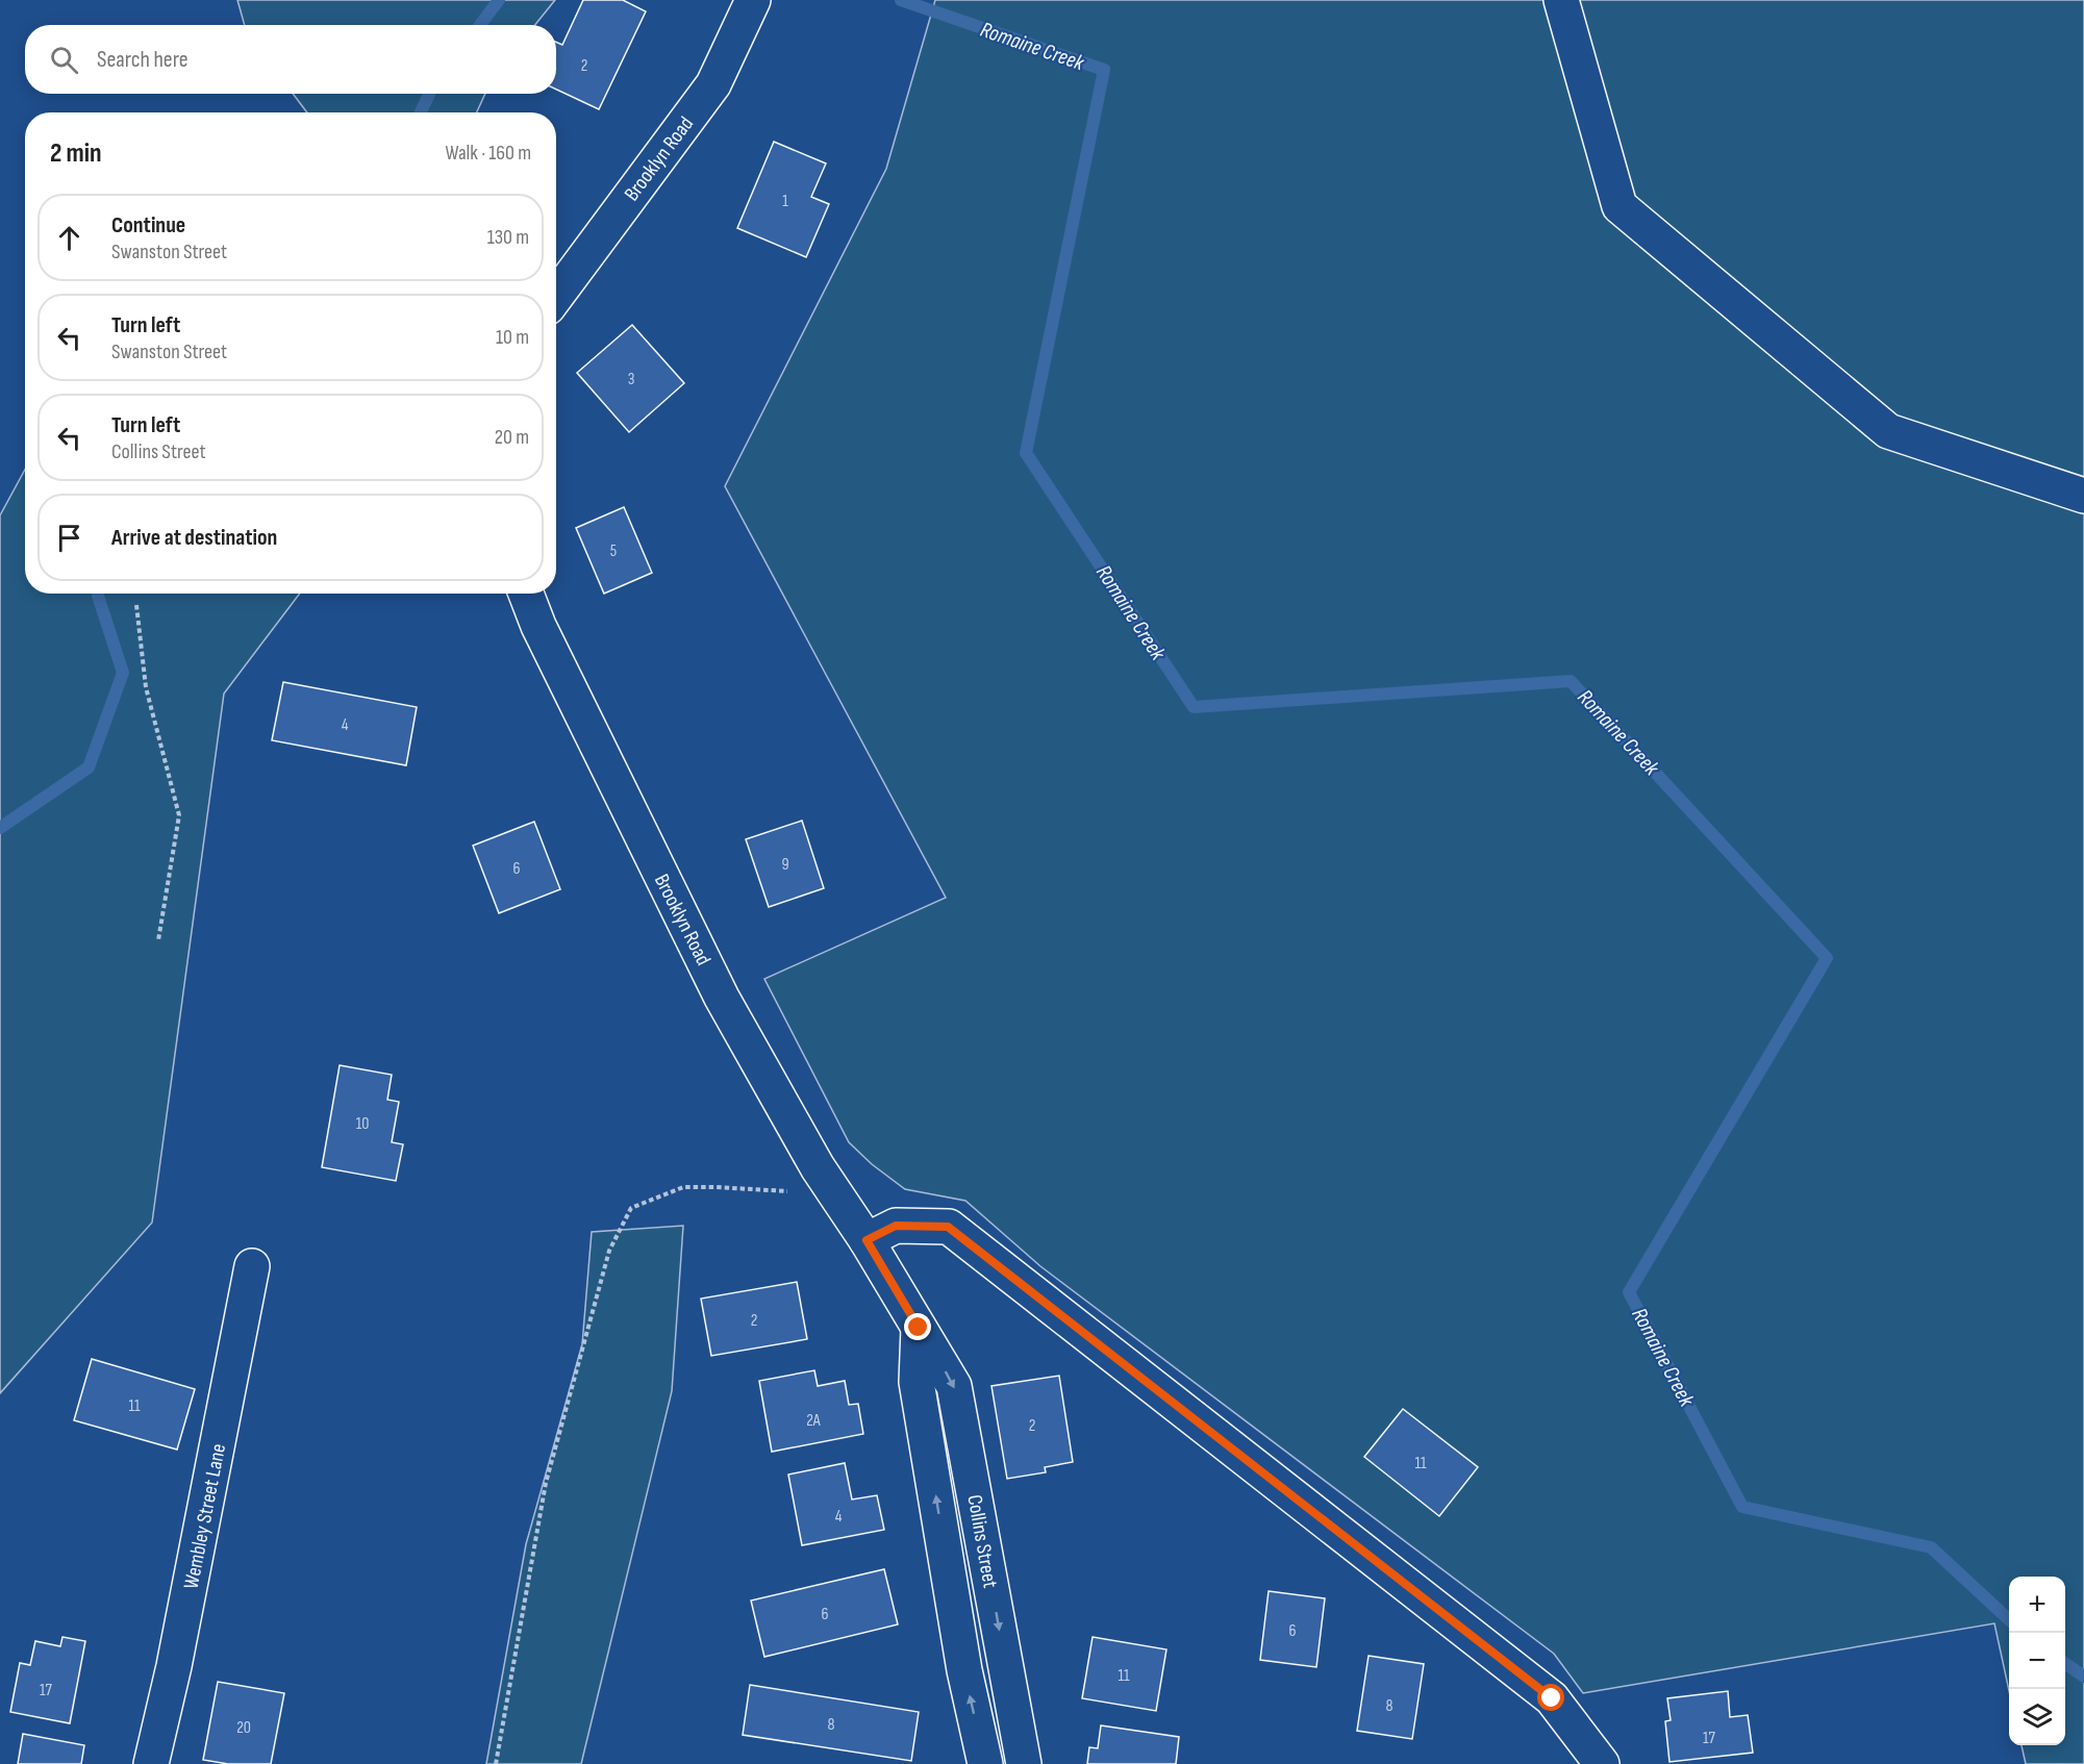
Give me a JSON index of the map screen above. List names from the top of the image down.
{
  "streets": {
    "street": ["Brooklyn Road", "Wembley Street Lane", "Collins Street"]
  },
  "crossings": [
    ["Brooklyn Road", "Collins Street"]
  ],
  "water": ["Romaine Creek"],
  "house_numbers": [
    "2",
    "1",
    "3",
    "5",
    "4",
    "9",
    "6",
    "10",
    "2",
    "11",
    "2A",
    "2",
    "11",
    "4",
    "6",
    "6",
    "11",
    "17",
    "8",
    "8",
    "20",
    "17"
  ],
  "page": {
    "search": "Search here",
    "heading": ["2 min", "Walk · 160 m"],
    "list": [
      ["Continue", "Swanston Street", "130 m"],
      ["Turn left", "Swanston Street", "10 m"],
      ["Turn left", "Collins Street", "20 m"],
      "Arrive at destination"
    ],
    "map_buttons": ["+", "−"]
  }
}
